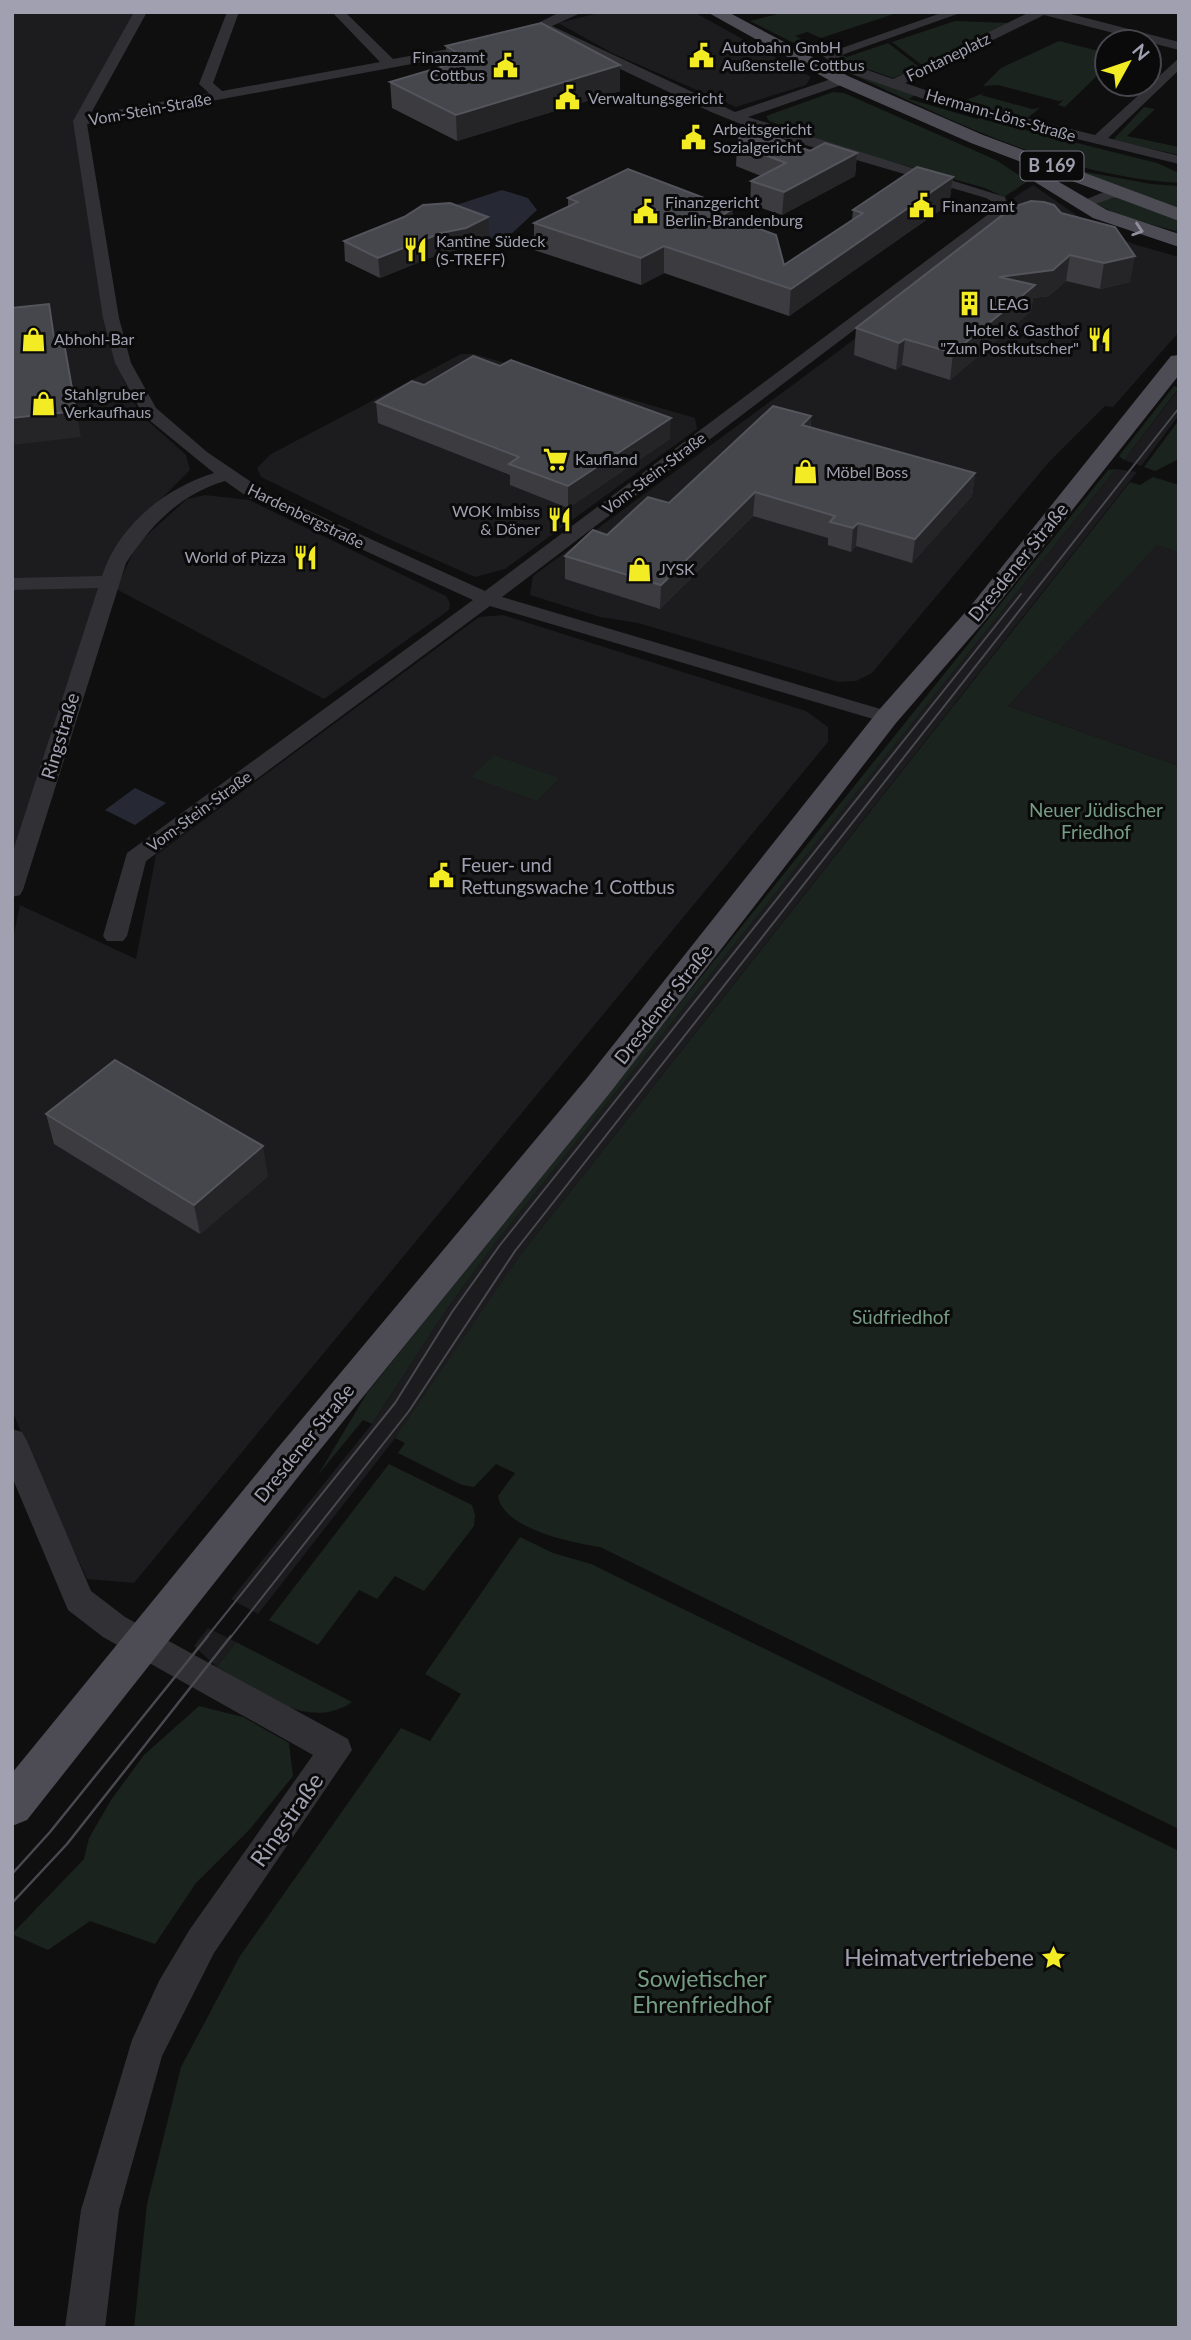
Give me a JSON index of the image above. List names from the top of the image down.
{
  "streets": {
    "main road": ["Hermann-Löns-Straße", "B 169", "Dresdener Straße"],
    "street": [
      "Fontaneplatz",
      "Vom-Stein-Straße",
      "Hardenbergstraße",
      "Ringstraße"
    ]
  },
  "crossings": [
    ["Fontaneplatz", "Hermann-Löns-Straße"],
    ["Vom-Stein-Straße", "Hardenbergstraße"],
    ["Hardenbergstraße", "Dresdener Straße"],
    ["Hardenbergstraße", "Ringstraße"],
    ["Dresdener Straße", "Ringstraße"]
  ],
  "parks": ["Neuer Jüdischer Friedhof", "Südfriedhof", "Sowjetischer Ehrenfriedhof"],
  "places": {
    "public building": [
      "Autobahn GmbH Außenstelle Cottbus",
      "Finanzamt Cottbus",
      "Verwaltungsgericht",
      "Arbeitsgericht Sozialgericht",
      "Finanzamt",
      "Finanzgericht Berlin-Brandenburg",
      "Feuer- und Rettungswache 1 Cottbus"
    ],
    "restaurant": [
      "Kantine Südeck (S-TREFF)",
      "Hotel & Gasthof \"Zum Postkutscher\"",
      "WOK Imbiss & Döner",
      "World of Pizza"
    ],
    "building": ["LEAG"],
    "shop": [
      "Abhohl-Bar",
      "Stahlgruber Verkaufhaus",
      "Möbel Boss",
      "JYSK"
    ],
    "supermarket": ["Kaufland"],
    "place": ["Heimatvertriebene"]
  },
  "north": "top right"
}
